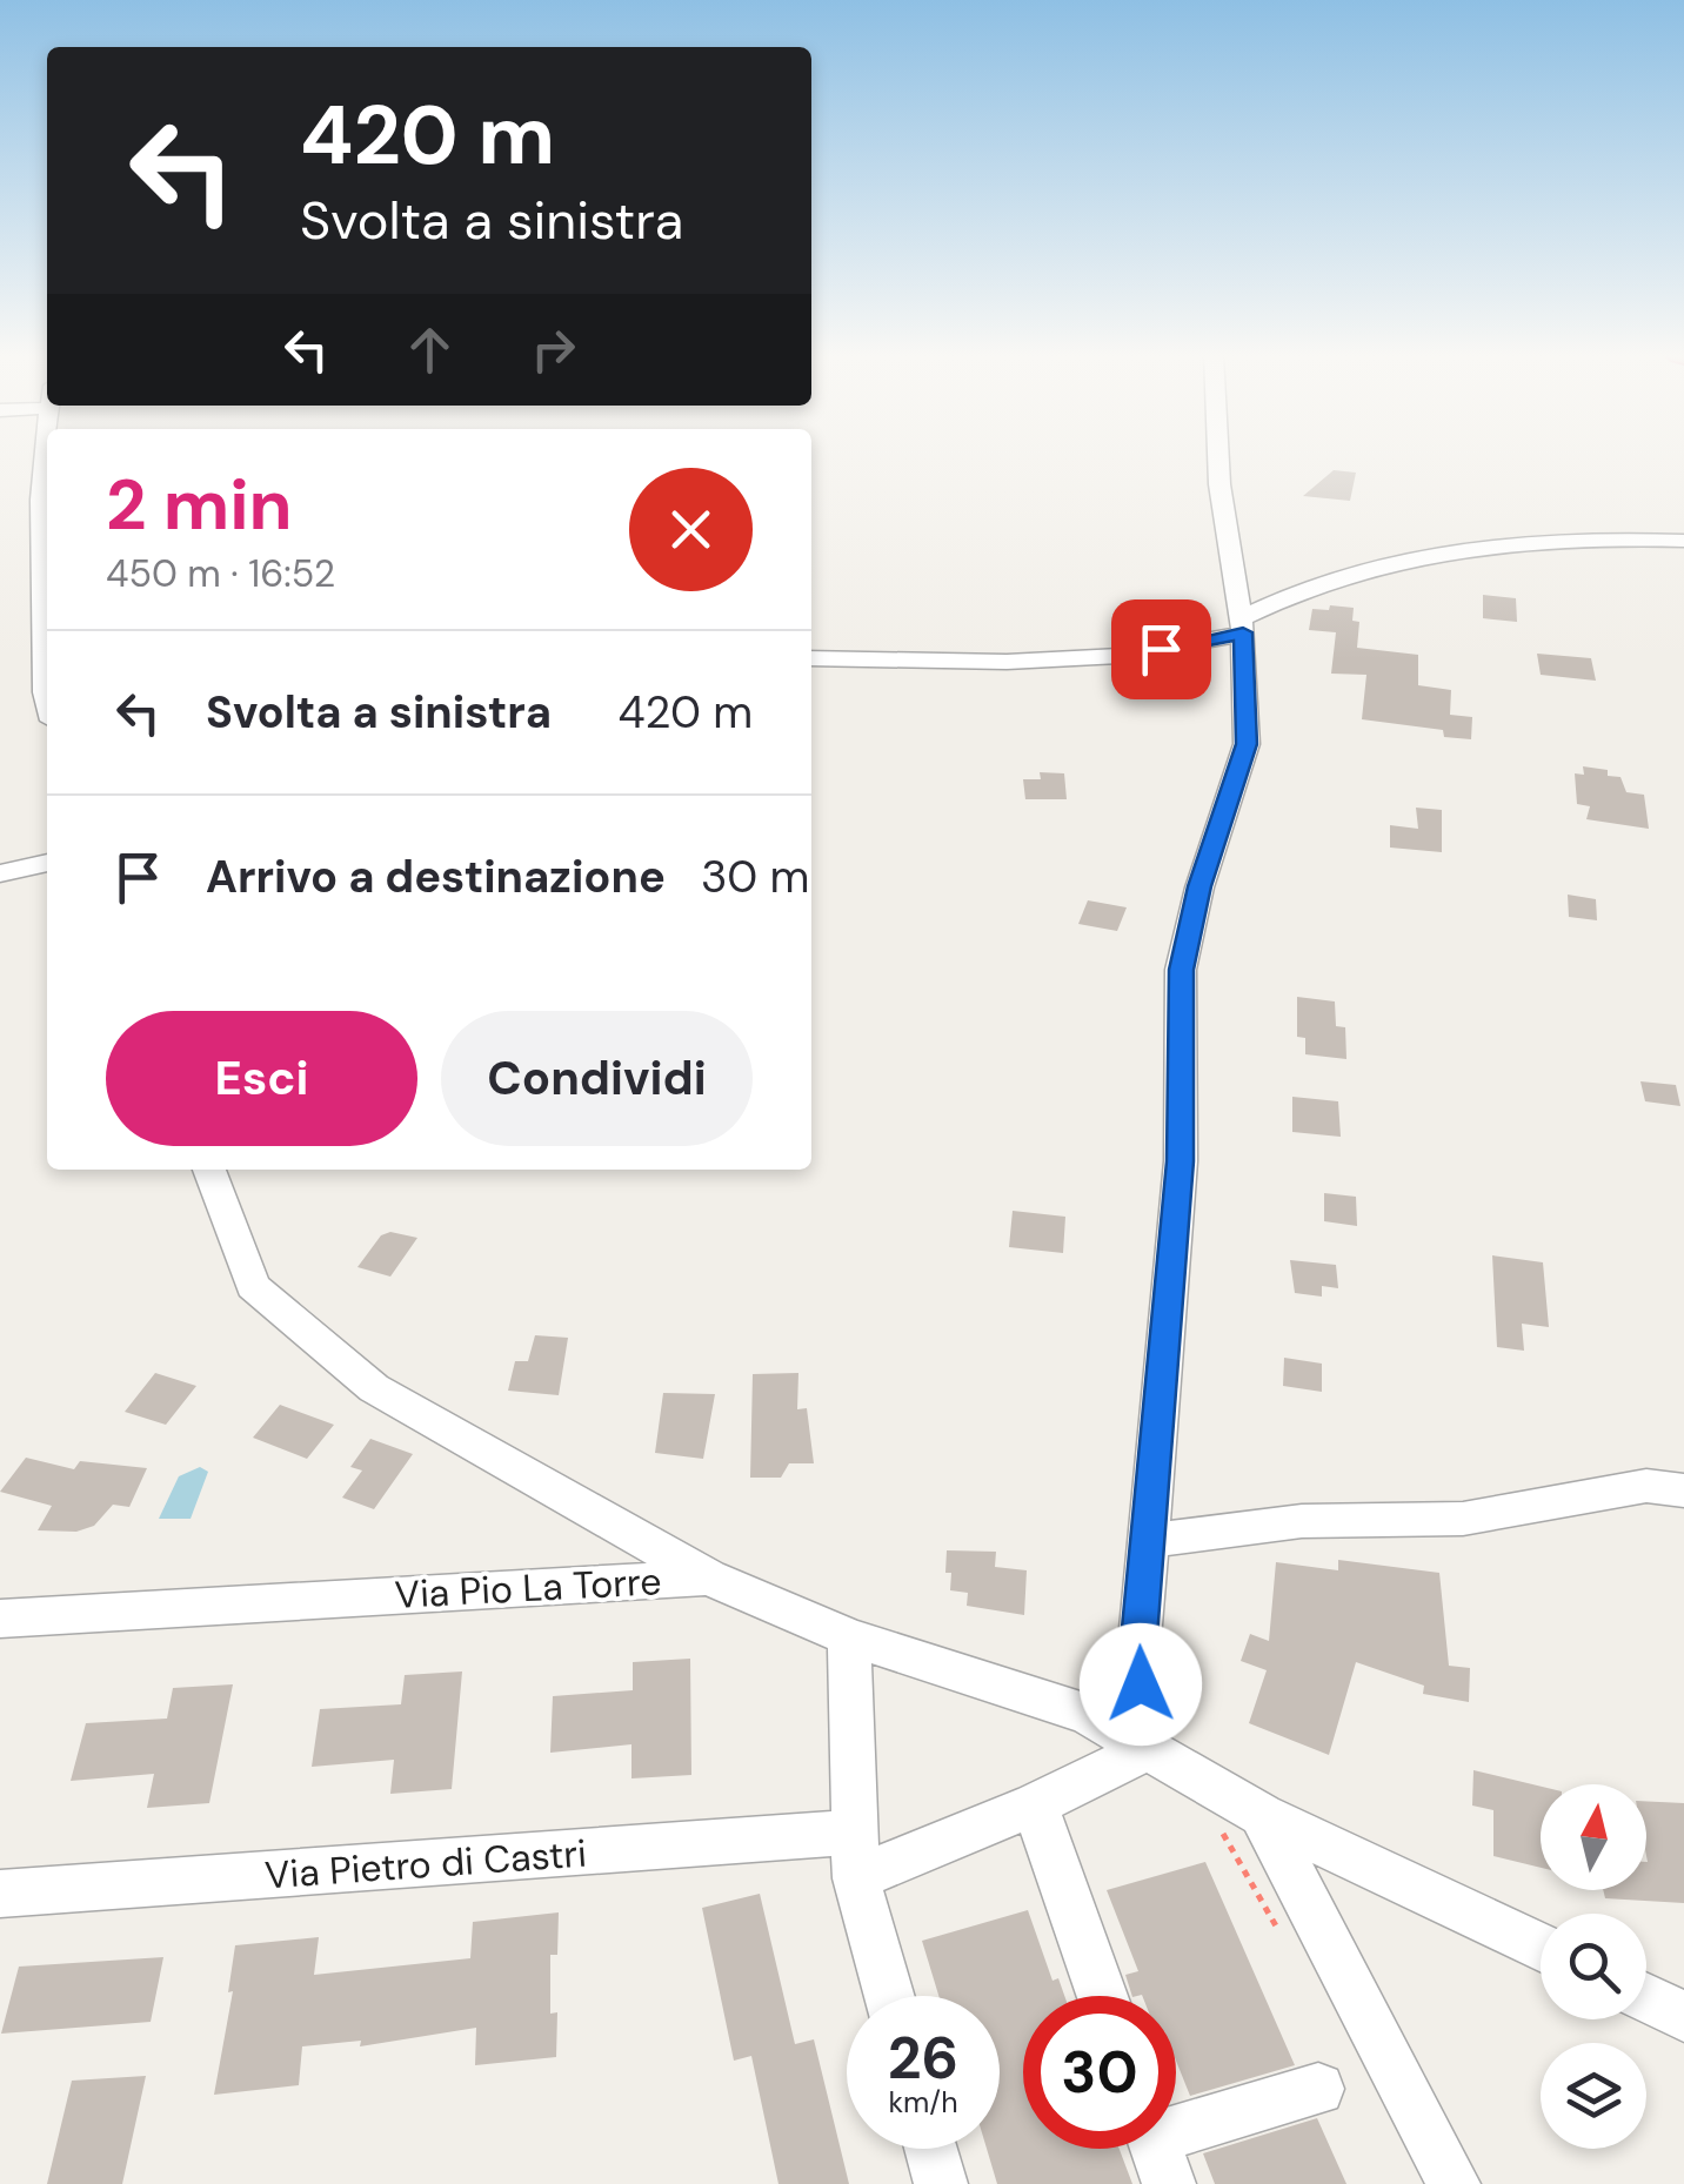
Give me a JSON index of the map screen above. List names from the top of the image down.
{
  "streets": {
    "street": ["Via Pio La Torre", "Via Pietro di Castri"]
  },
  "crossings": [
    ["Via Pio La Torre", "Via Pietro di Castri"]
  ],
  "north": "top",
  "page": {
    "turn": ["420 m", "Svolta a sinistra"],
    "heading": ["2 min", "450 m · 16:52"],
    "list": [
      {
        "name": "Svolta a sinistra",
        "value": "420 m"
      },
      {
        "name": "Arrivo a destinazione",
        "value": "30 m"
      }
    ],
    "buttons": ["Esci", "Condividi"],
    "speed": "26 km/h",
    "limit": "30"
  }
}
